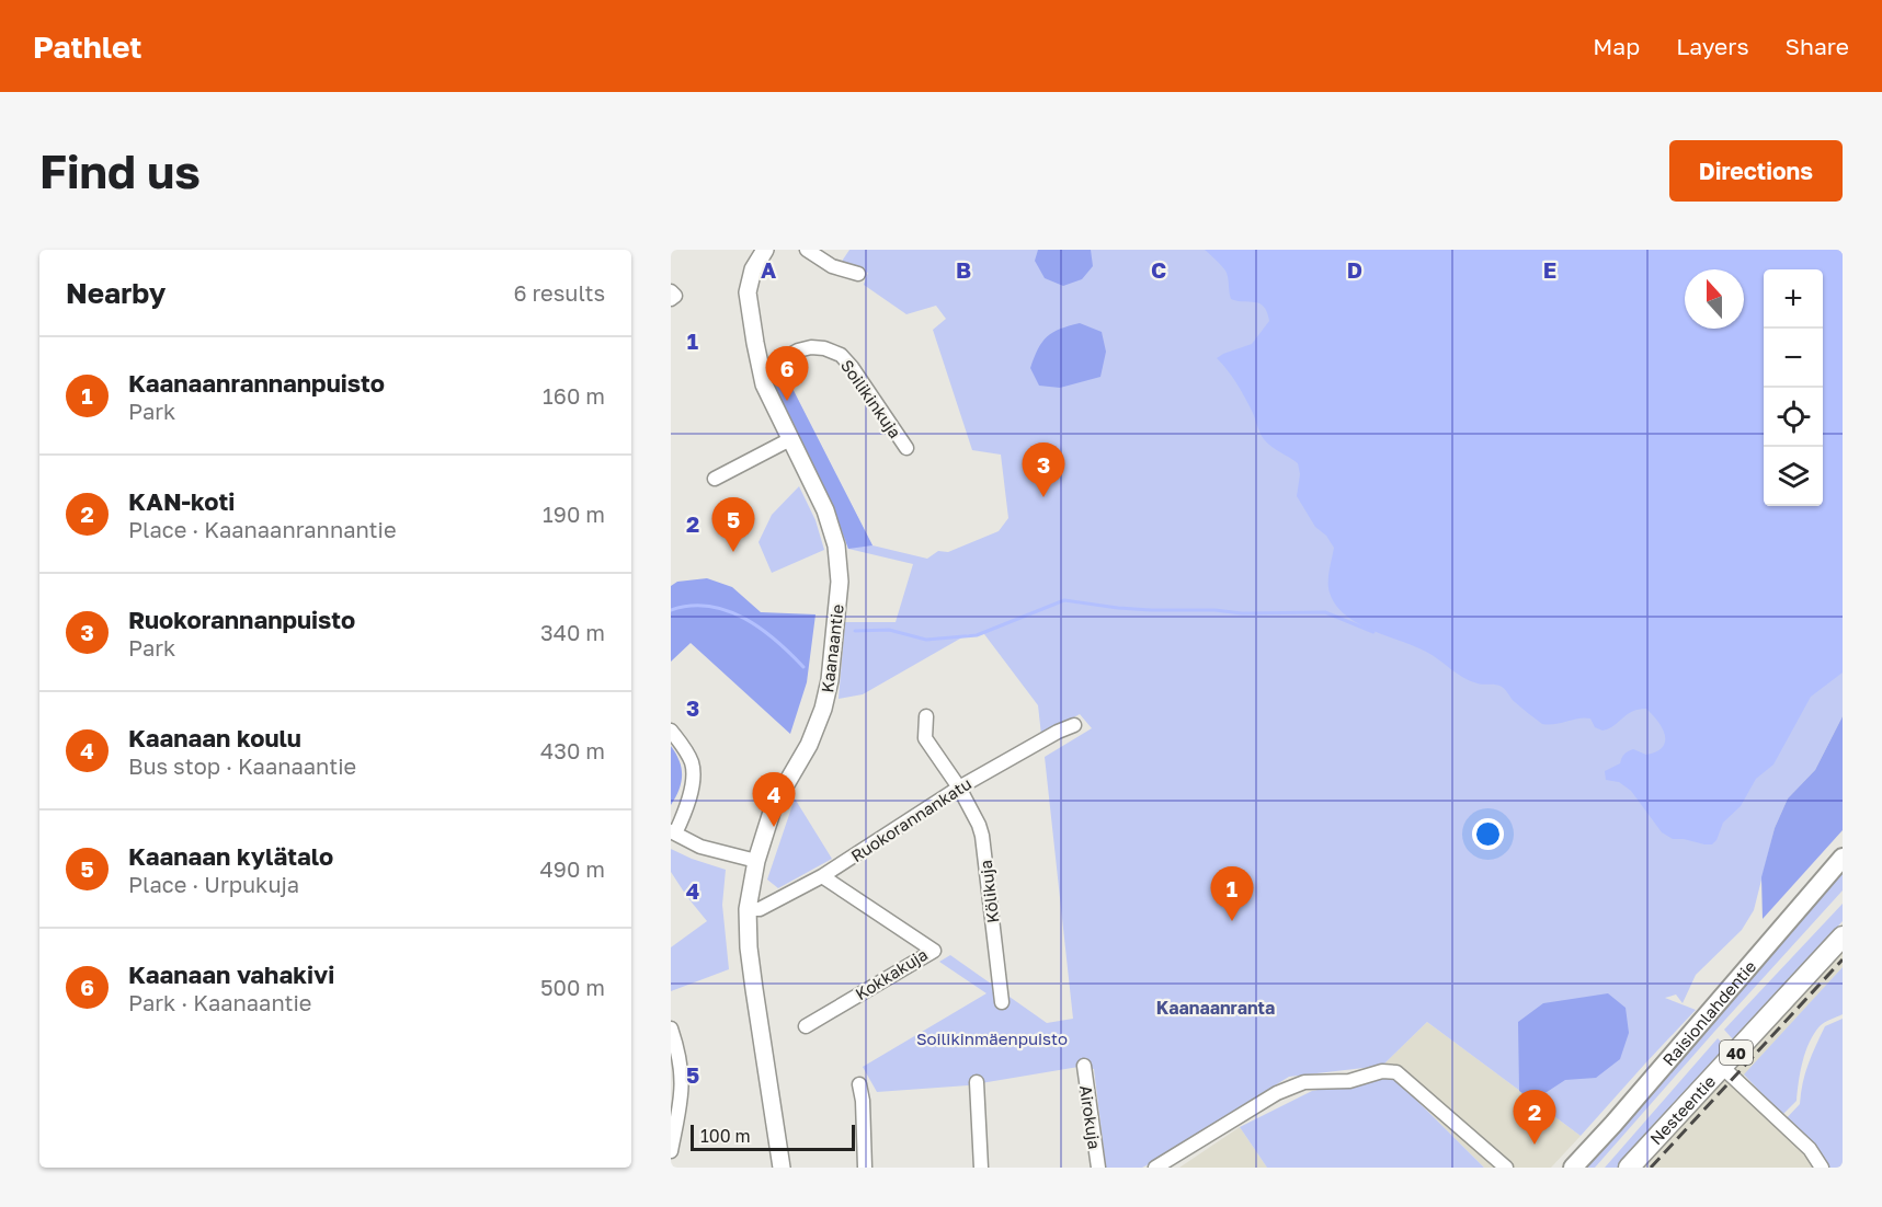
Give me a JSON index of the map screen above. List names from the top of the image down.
{
  "streets": {
    "main road": ["Raisionlahdentie", "40", "Nesteentie"],
    "street": [
      "Soilikinkuja",
      "Kaanaantie",
      "Ruokorannankatu",
      "Kölikuja",
      "Kokkakuja",
      "Airokuja"
    ]
  },
  "crossings": [
    ["Soilikinkuja", "Kaanaantie"],
    ["Kaanaantie", "Ruokorannankatu"],
    ["Ruokorannankatu", "Kölikuja"],
    ["Ruokorannankatu", "Kokkakuja"]
  ],
  "districts": ["Kaanaanranta"],
  "parks": ["Soilikinmäenpuisto"],
  "scale_bar": "100 m",
  "north": "top",
  "page": {
    "header": "Pathlet",
    "nav": ["Map", "Layers", "Share"],
    "buttons": "Directions",
    "title": "Find us",
    "heading": ["Nearby", "6 results"],
    "map_buttons": ["+", "−"],
    "list": [
      {
        "mark": "1",
        "name": "Kaanaanrannanpuisto",
        "note": "Park",
        "value": "160 m"
      },
      {
        "mark": "2",
        "name": "KAN-koti",
        "note": "Place · Kaanaanrannantie",
        "value": "190 m"
      },
      {
        "mark": "3",
        "name": "Ruokorannanpuisto",
        "note": "Park",
        "value": "340 m"
      },
      {
        "mark": "4",
        "name": "Kaanaan koulu",
        "note": "Bus stop · Kaanaantie",
        "value": "430 m"
      },
      {
        "mark": "5",
        "name": "Kaanaan kylätalo",
        "note": "Place · Urpukuja",
        "value": "490 m"
      },
      {
        "mark": "6",
        "name": "Kaanaan vahakivi",
        "note": "Park · Kaanaantie",
        "value": "500 m"
      }
    ],
    "pins": [
      "6",
      "3",
      "5",
      "4",
      "1",
      "2"
    ],
    "scale": "100 m"
  },
  "grid": {
    "columns": [
      "A",
      "B",
      "C",
      "D",
      "E"
    ],
    "rows": [
      "1",
      "2",
      "3",
      "4",
      "5"
    ]
  }
}
